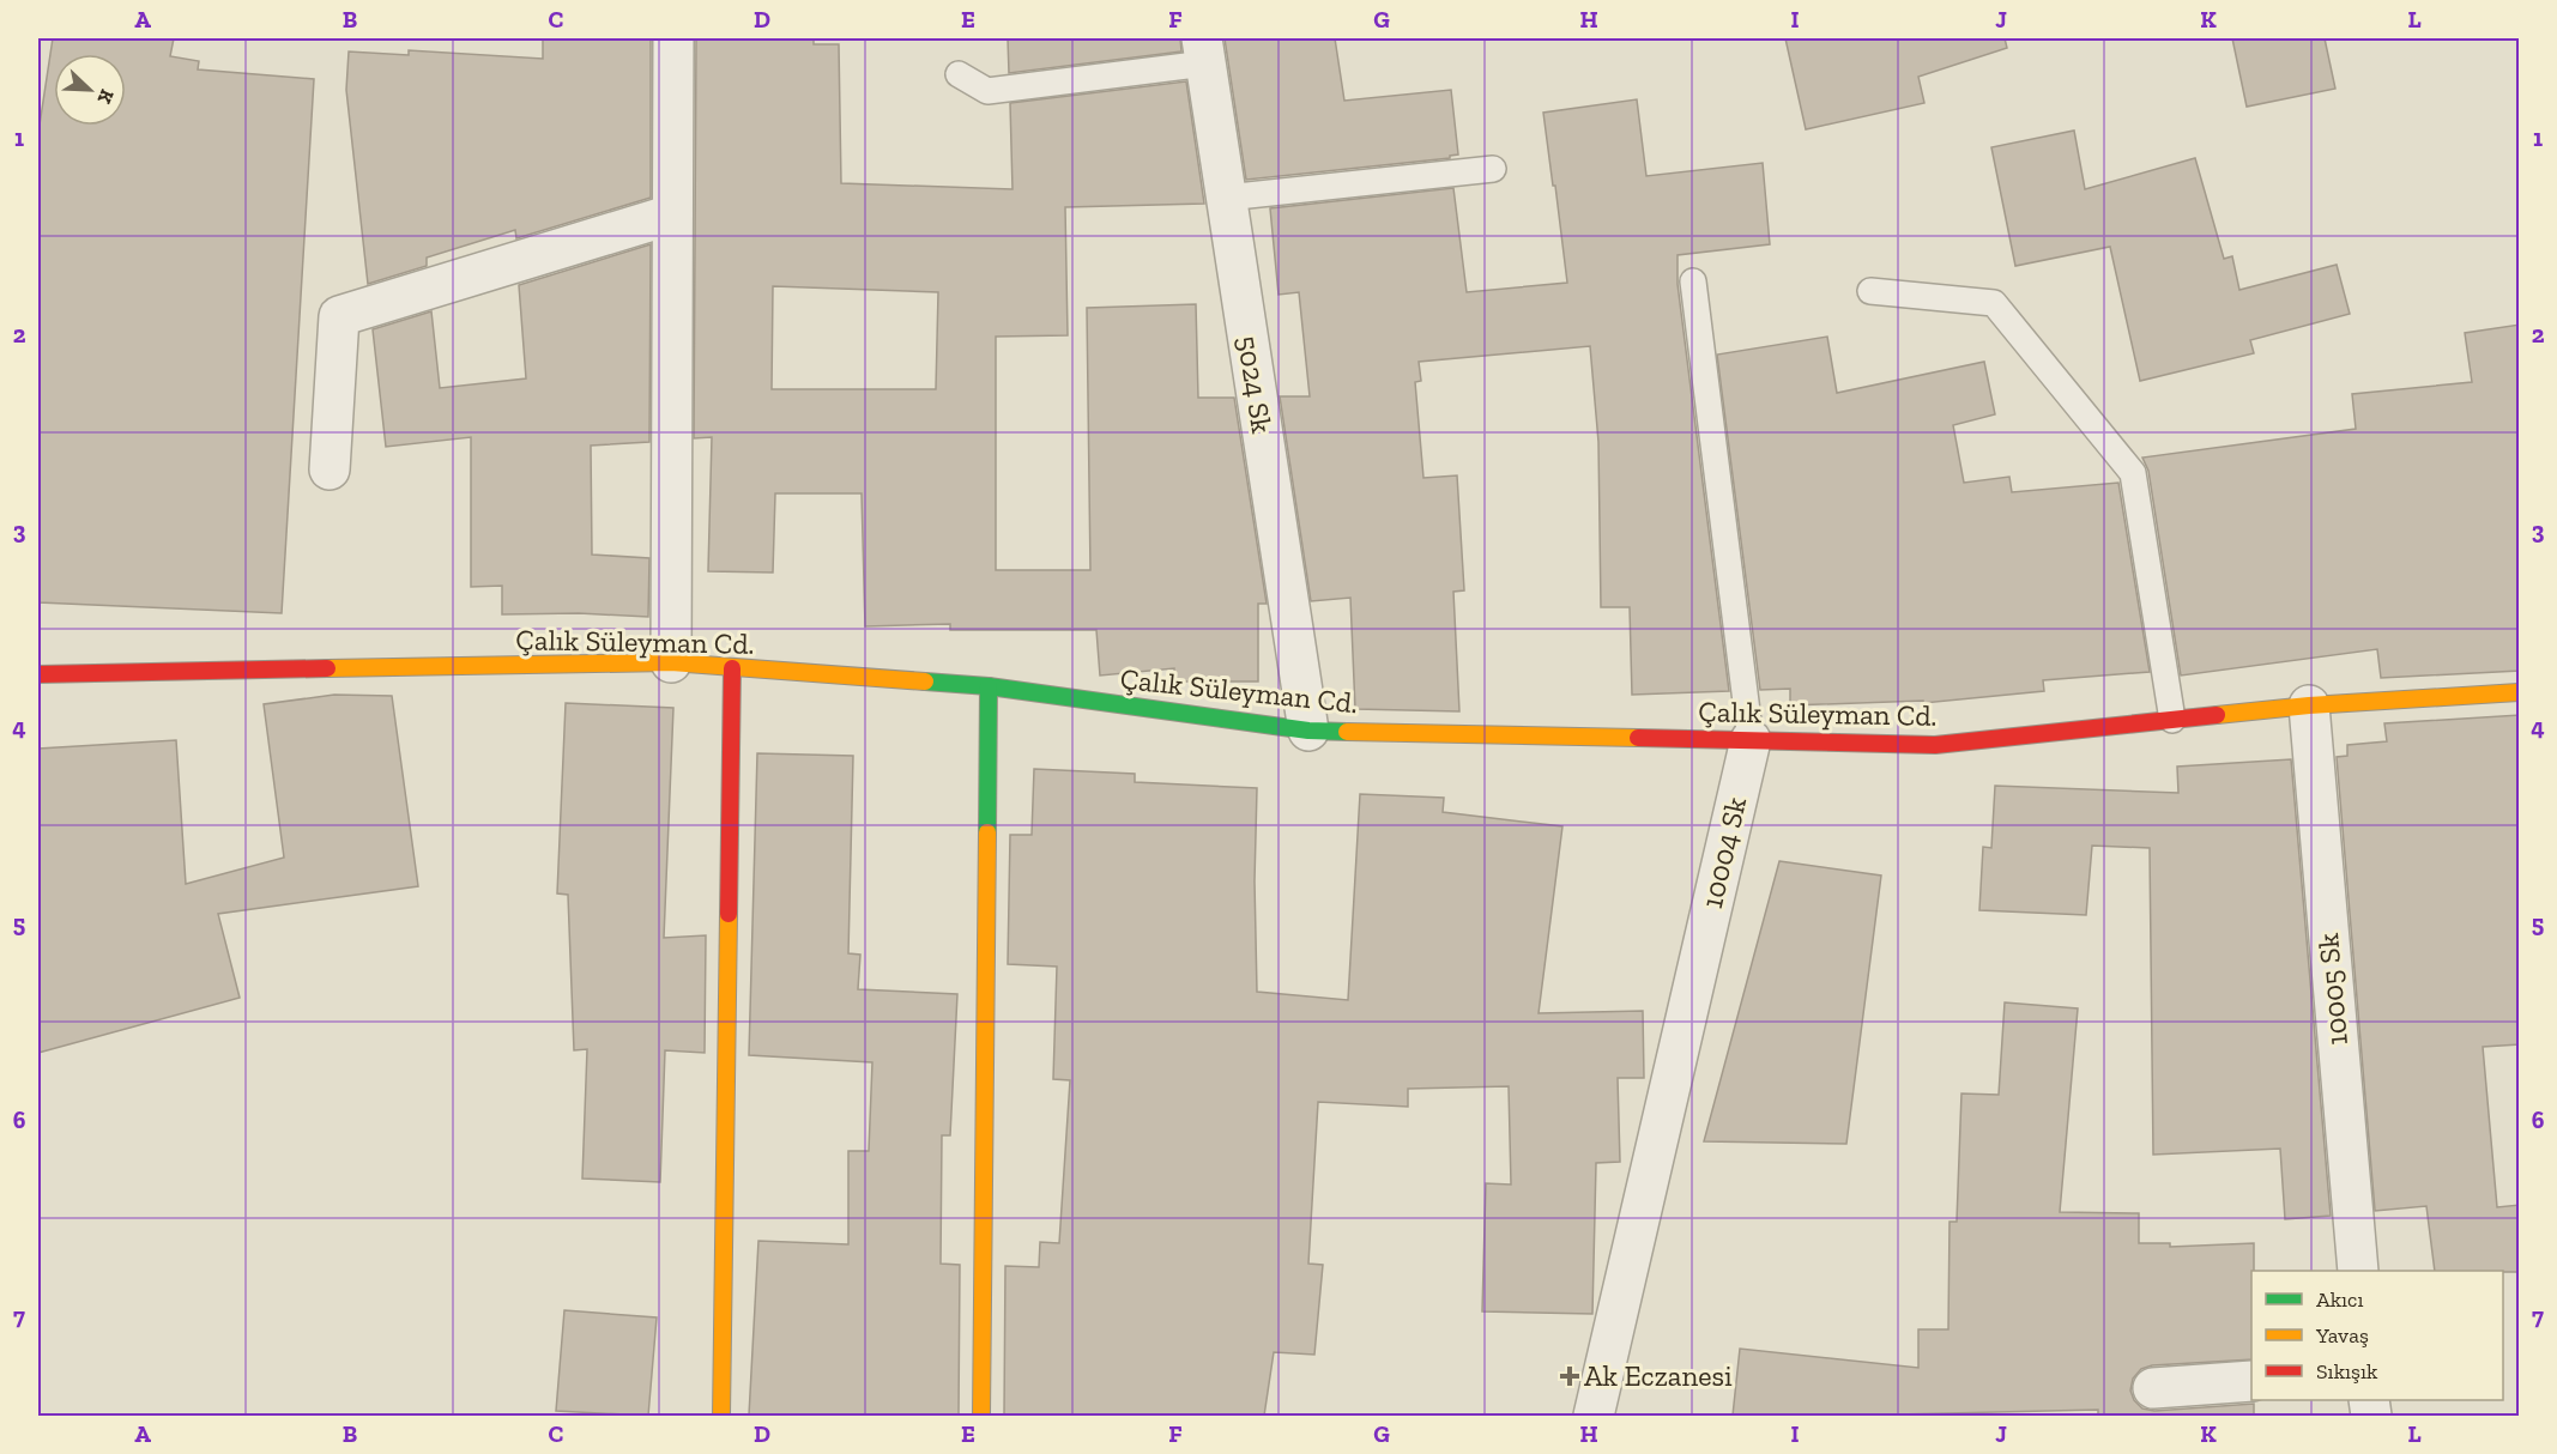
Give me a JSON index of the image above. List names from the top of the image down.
{
  "streets": {
    "main road": ["Çalık Süleyman Cd."],
    "street": ["5024 Sk", "10004 Sk", "10005 Sk"]
  },
  "crossings": [
    ["5024 Sk", "Çalık Süleyman Cd."],
    ["Çalık Süleyman Cd.", "10004 Sk"],
    ["Çalık Süleyman Cd.", "10005 Sk"]
  ],
  "places": {
    "health": ["Ak Eczanesi"]
  },
  "legend": ["Akıcı", "Yavaş", "Sıkışık"],
  "north": "bottom right",
  "grid": {
    "columns": [
      "A",
      "B",
      "C",
      "D",
      "E",
      "F",
      "G",
      "H",
      "I",
      "J",
      "K",
      "L"
    ],
    "rows": [
      "1",
      "2",
      "3",
      "4",
      "5",
      "6",
      "7"
    ]
  }
}
